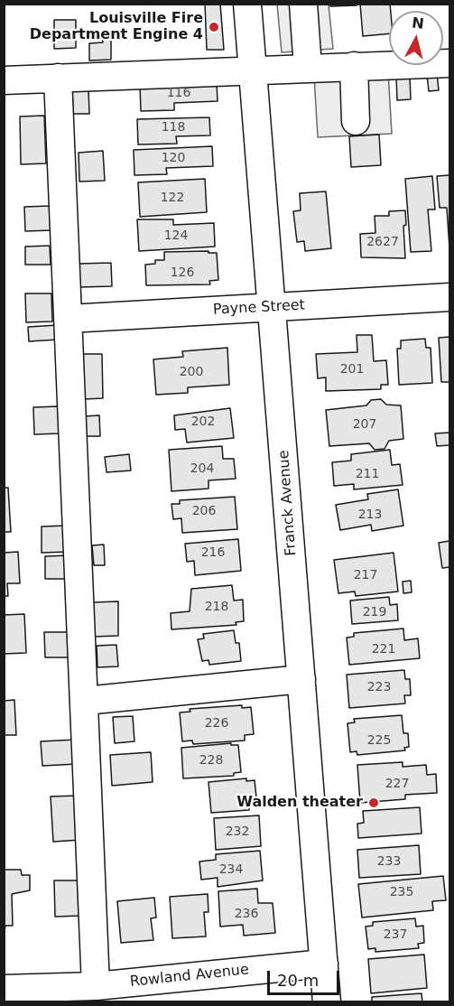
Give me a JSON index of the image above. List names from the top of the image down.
{
  "streets": {
    "street": ["Payne Street", "Franck Avenue", "Rowland Avenue"]
  },
  "crossings": [
    ["Payne Street", "Franck Avenue"],
    ["Franck Avenue", "Rowland Avenue"]
  ],
  "places": ["Louisville Fire Department Engine 4", "Walden theater"],
  "house_numbers": [
    "116",
    "118",
    "120",
    "122",
    "124",
    "2627",
    "126",
    "201",
    "200",
    "202",
    "207",
    "204",
    "211",
    "206",
    "213",
    "216",
    "217",
    "218",
    "219",
    "221",
    "223",
    "226",
    "225",
    "228",
    "227",
    "232",
    "233",
    "234",
    "235",
    "236",
    "237"
  ],
  "scale_bar": "20 m",
  "north": "top"
}
